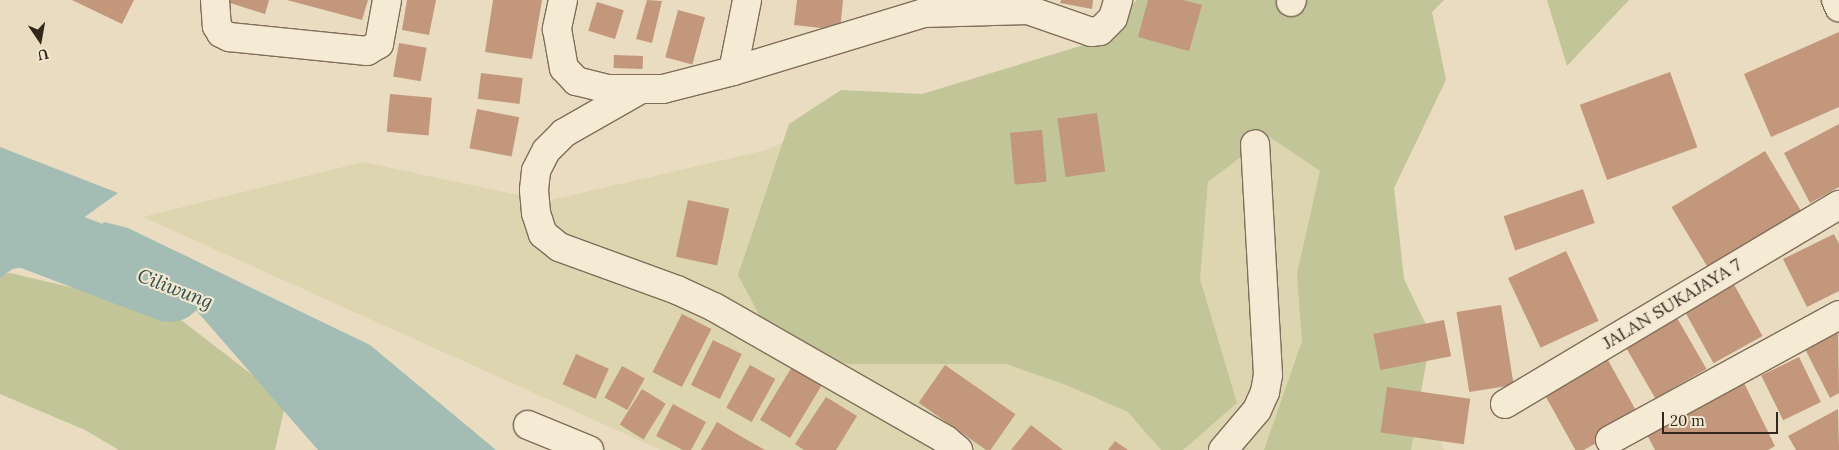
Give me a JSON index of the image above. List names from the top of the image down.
{
  "streets": {
    "street": ["JALAN SUKAJAYA 7"]
  },
  "water": ["Ciliwung"],
  "scale_bar": "20 m",
  "north": "bottom"
}
